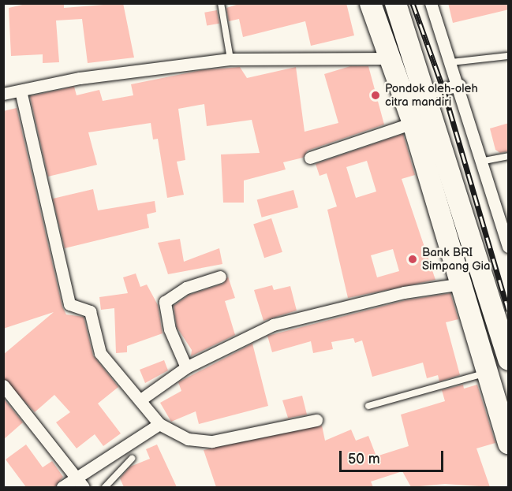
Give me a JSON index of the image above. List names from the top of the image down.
{
  "places": ["Pondok oleh-oleh citra mandiri", "Bank BRI Simpang Gia"],
  "scale_bar": "50 m"
}
